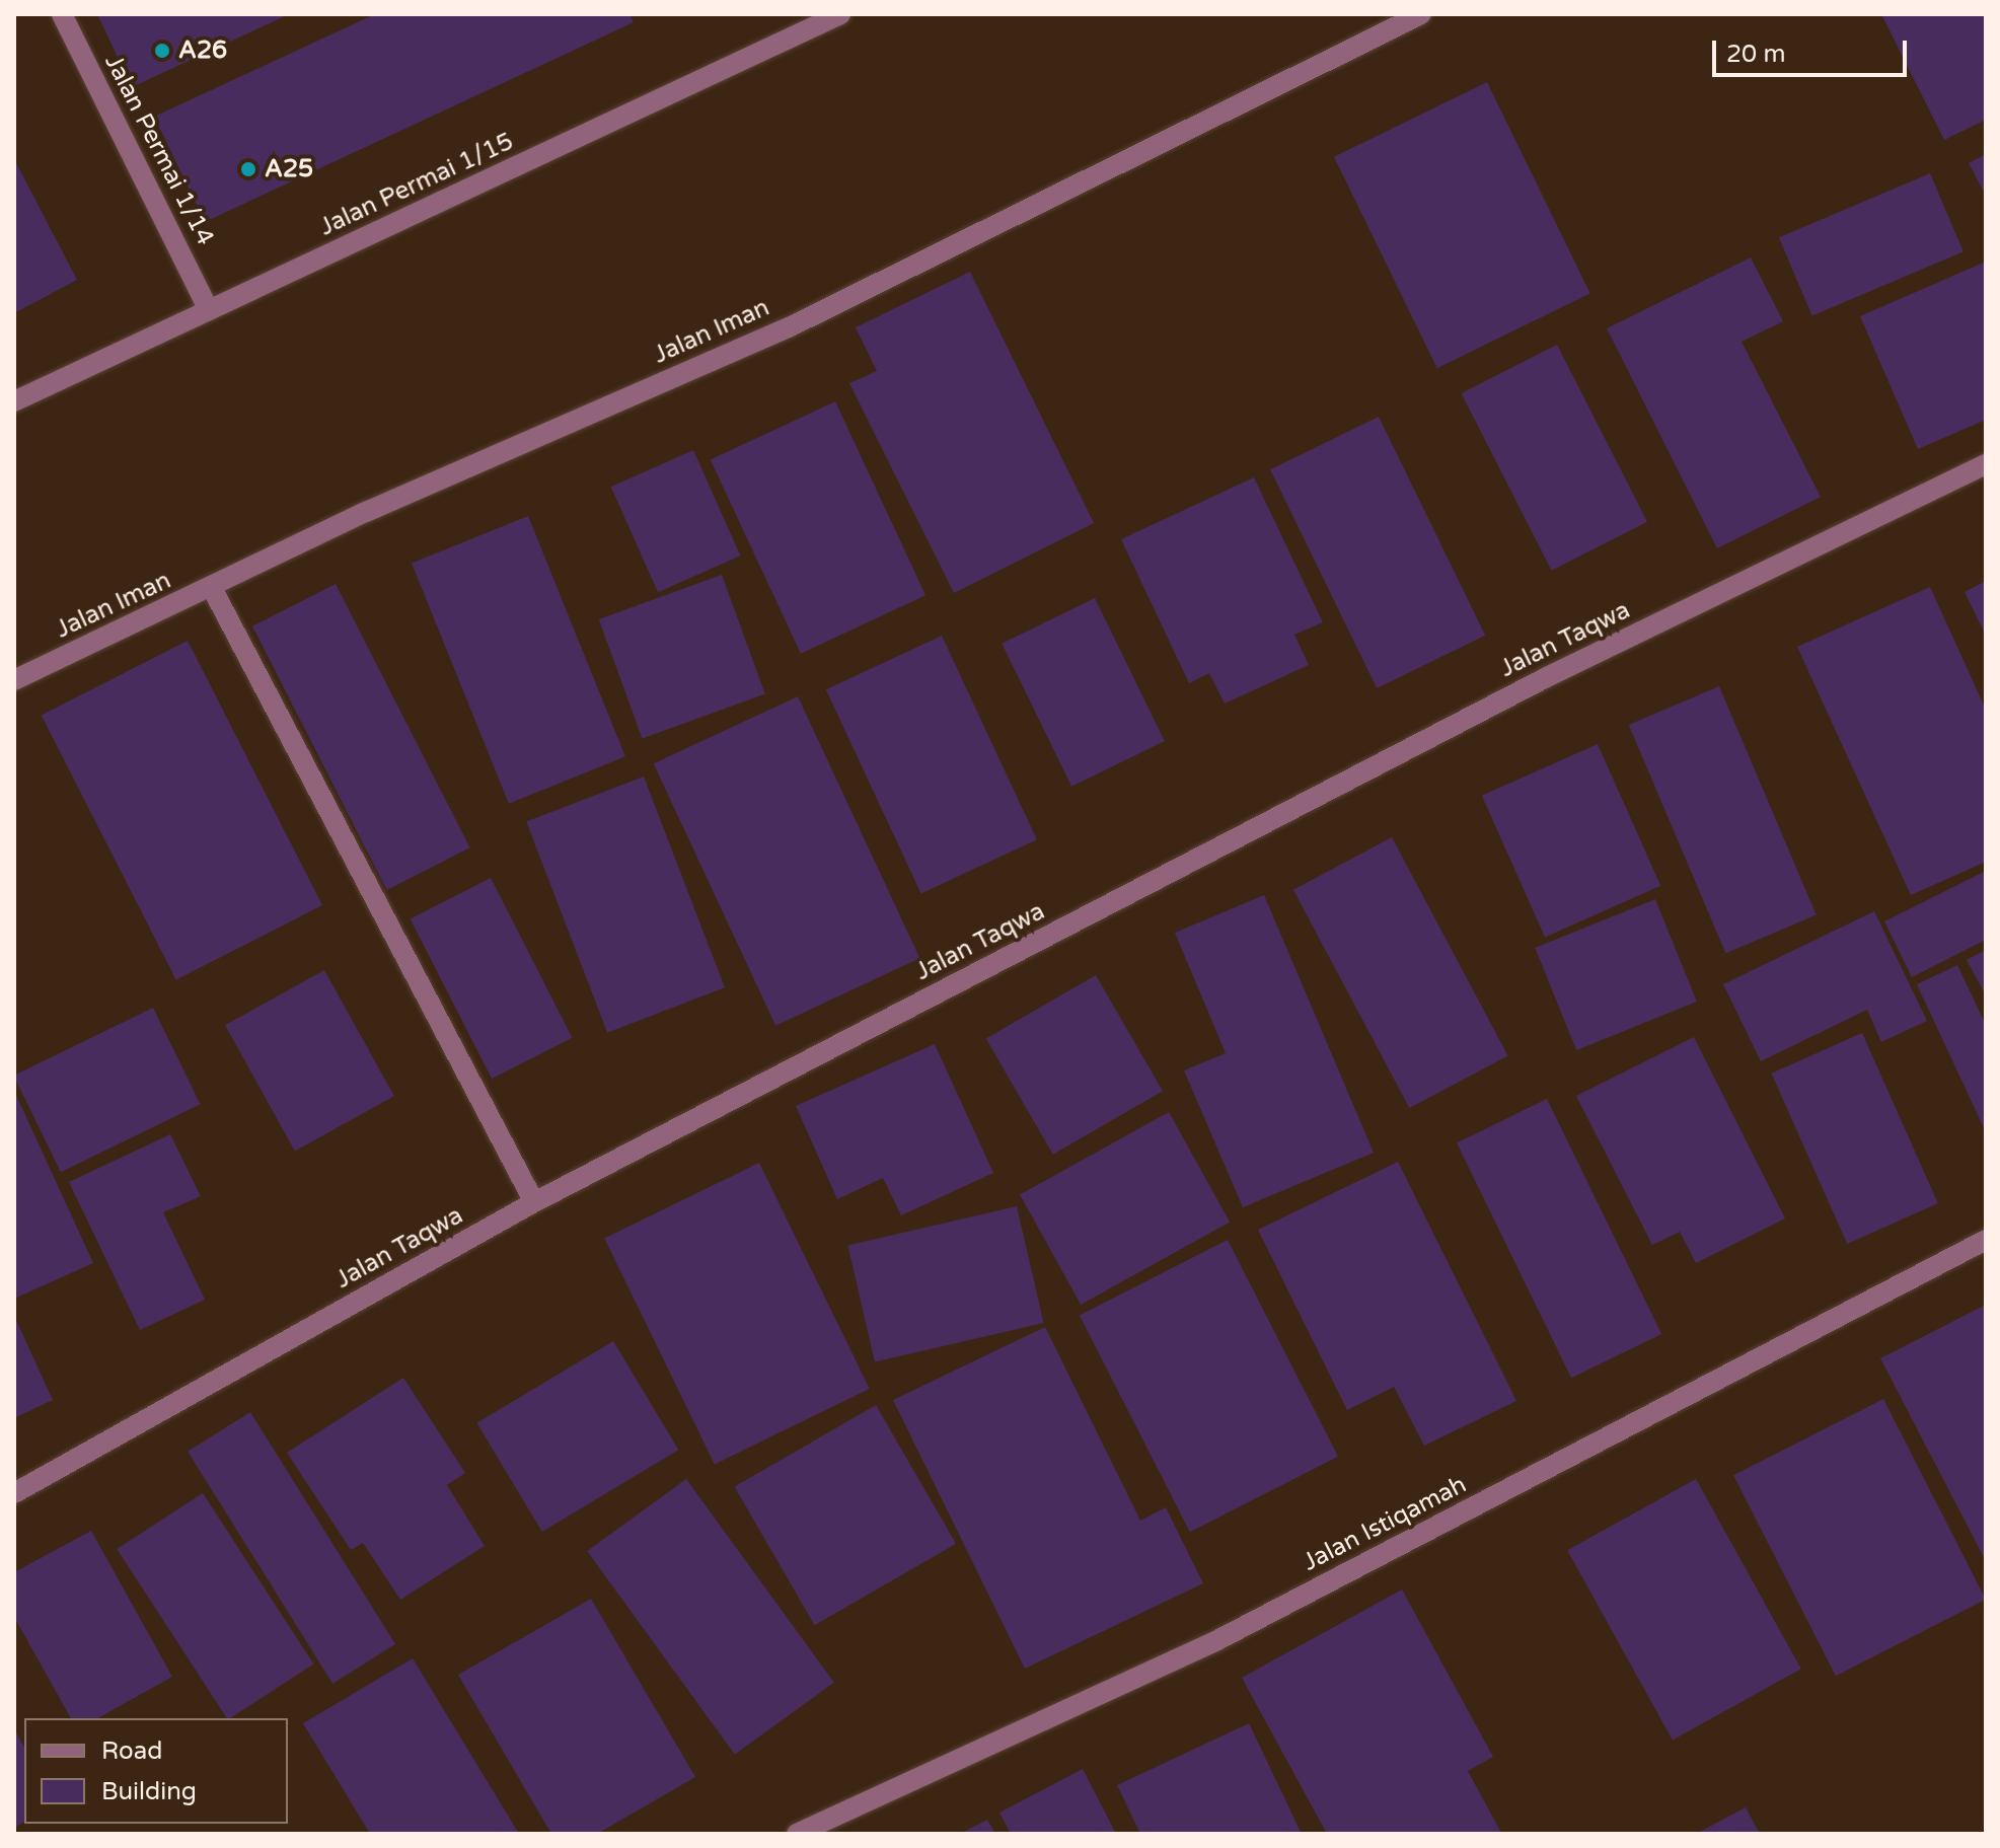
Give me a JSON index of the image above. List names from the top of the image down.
{
  "streets": {
    "street": [
      "Jalan Permai 1/14",
      "Jalan Permai 1/15",
      "Jalan Iman",
      "Jalan Taqwa",
      "Jalan Istiqamah"
    ]
  },
  "crossings": [
    ["Jalan Permai 1/14", "Jalan Permai 1/15"]
  ],
  "places": ["A26", "A25"],
  "legend": ["Road", "Building"],
  "scale_bar": "20 m"
}
